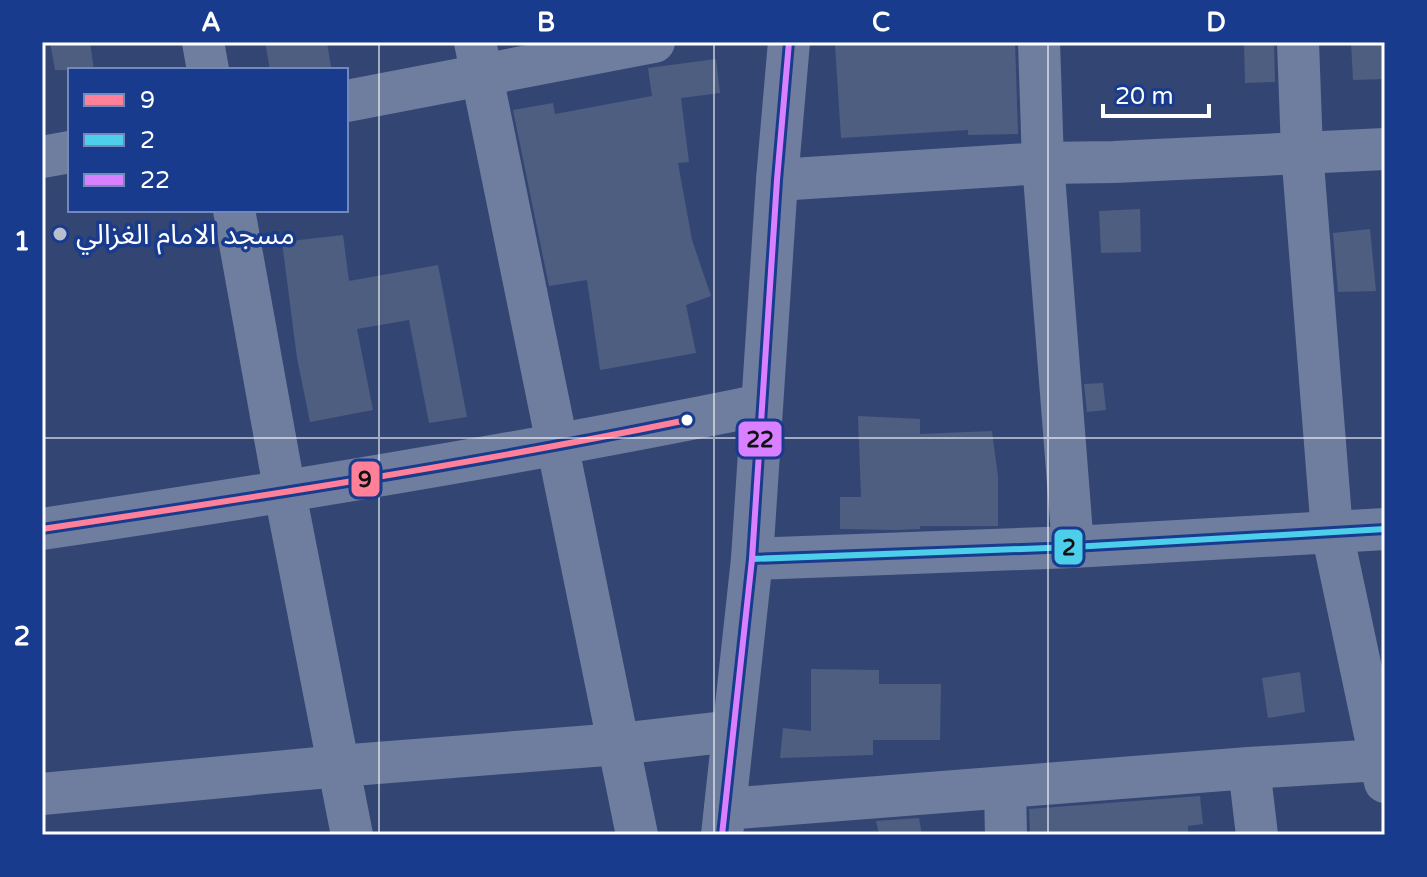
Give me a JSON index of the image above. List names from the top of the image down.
{
  "places": ["مسجد الامام الغزالي"],
  "lines": ["transit line 22", "transit line 9", "transit line 2"],
  "legend": ["9", "2", "22"],
  "scale_bar": "20 m",
  "grid": {
    "columns": [
      "A",
      "B",
      "C",
      "D"
    ],
    "rows": ["1", "2"]
  }
}
